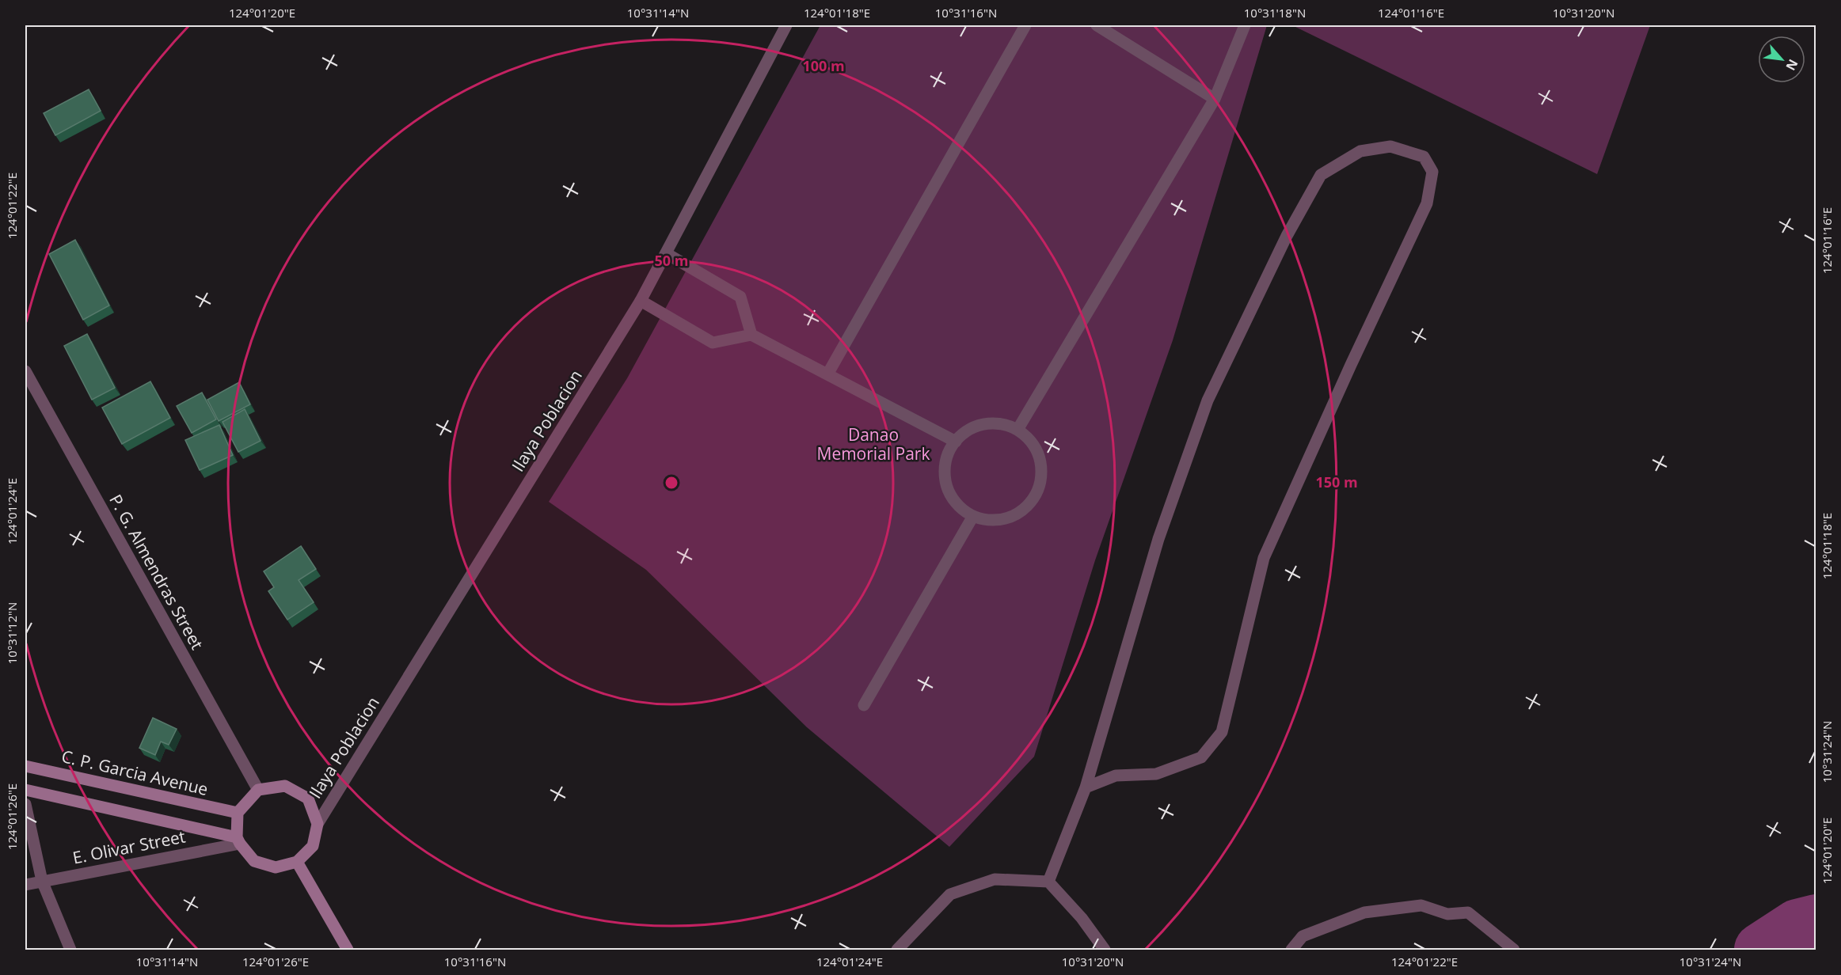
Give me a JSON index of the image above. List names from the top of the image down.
{
  "streets": {
    "main road": ["C. P. Garcia Avenue"],
    "street": ["Ilaya Poblacion", "P. G. Almendras Street", "E. Olivar Street"]
  },
  "crossings": [
    ["Ilaya Poblacion", "P. G. Almendras Street"],
    ["Ilaya Poblacion", "C. P. Garcia Avenue"],
    ["Ilaya Poblacion", "E. Olivar Street"],
    ["P. G. Almendras Street", "C. P. Garcia Avenue"],
    ["P. G. Almendras Street", "E. Olivar Street"],
    ["C. P. Garcia Avenue", "E. Olivar Street"]
  ],
  "parks": ["Danao Memorial Park"],
  "north": "bottom right",
  "coordinates": [
    "124°01'20\"E",
    "10°31'14\"N",
    "124°01'18\"E",
    "10°31'16\"N",
    "10°31'18\"N",
    "124°01'16\"E",
    "10°31'20\"N",
    "124°01'22\"E",
    "124°01'24\"E",
    "10°31'12\"N",
    "10°31'24\"N",
    "124°01'26\"E"
  ],
  "rings": ["100 m", "50 m", "150 m"]
}
